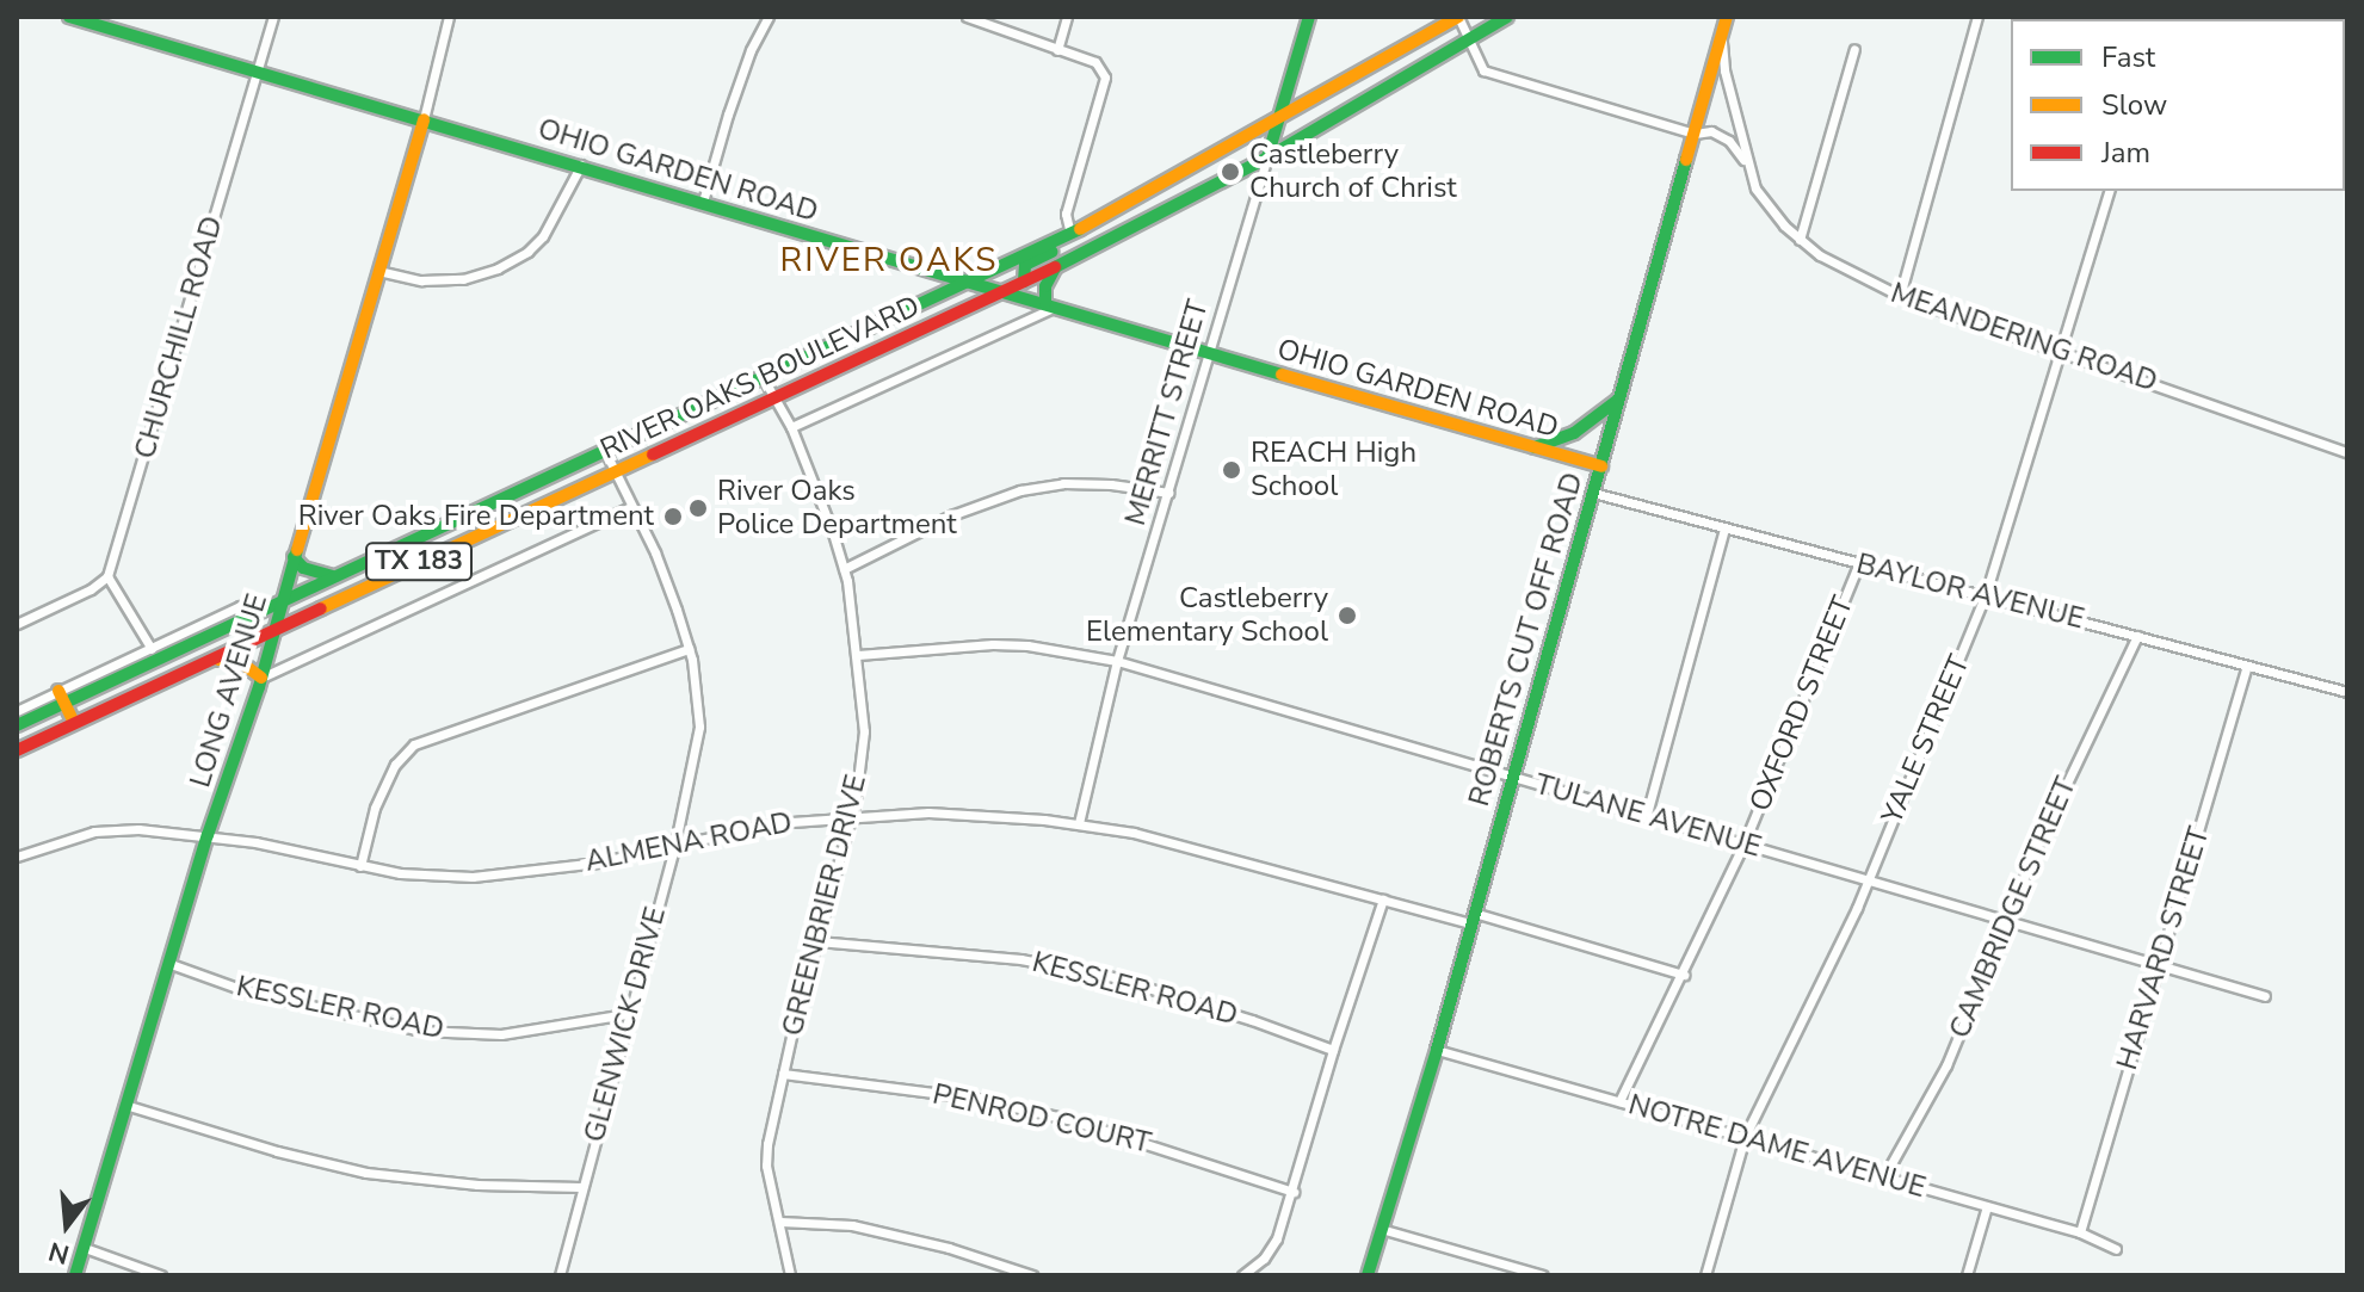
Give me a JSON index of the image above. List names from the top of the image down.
{
  "streets": {
    "street": [
      "OHIO GARDEN ROAD",
      "CHURCHILL ROAD",
      "MEANDERING ROAD",
      "RIVER OAKS BOULEVARD",
      "MERRITT STREET",
      "TX 183",
      "BAYLOR AVENUE",
      "ROBERTS CUT OFF ROAD",
      "LONG AVENUE",
      "OXFORD STREET",
      "YALE STREET",
      "TULANE AVENUE",
      "ALMENA ROAD",
      "GREENBRIER DRIVE",
      "CAMBRIDGE STREET",
      "HARVARD STREET",
      "KESSLER ROAD",
      "GLENWICK DRIVE",
      "PENROD COURT",
      "NOTRE DAME AVENUE"
    ]
  },
  "crossings": [
    ["OHIO GARDEN ROAD", "CHURCHILL ROAD"],
    ["OHIO GARDEN ROAD", "RIVER OAKS BOULEVARD"],
    ["OHIO GARDEN ROAD", "MERRITT STREET"],
    ["OHIO GARDEN ROAD", "ROBERTS CUT OFF ROAD"],
    ["OHIO GARDEN ROAD", "LONG AVENUE"],
    ["MEANDERING ROAD", "RIVER OAKS BOULEVARD"],
    ["MEANDERING ROAD", "ROBERTS CUT OFF ROAD"],
    ["MEANDERING ROAD", "YALE STREET"],
    ["RIVER OAKS BOULEVARD", "MERRITT STREET"],
    ["RIVER OAKS BOULEVARD", "LONG AVENUE"],
    ["RIVER OAKS BOULEVARD", "GREENBRIER DRIVE"],
    ["RIVER OAKS BOULEVARD", "GLENWICK DRIVE"],
    ["MERRITT STREET", "TULANE AVENUE"],
    ["MERRITT STREET", "ALMENA ROAD"],
    ["BAYLOR AVENUE", "ROBERTS CUT OFF ROAD"],
    ["BAYLOR AVENUE", "OXFORD STREET"],
    ["BAYLOR AVENUE", "YALE STREET"],
    ["BAYLOR AVENUE", "CAMBRIDGE STREET"],
    ["BAYLOR AVENUE", "HARVARD STREET"],
    ["ROBERTS CUT OFF ROAD", "TULANE AVENUE"],
    ["ROBERTS CUT OFF ROAD", "ALMENA ROAD"],
    ["ROBERTS CUT OFF ROAD", "NOTRE DAME AVENUE"],
    ["LONG AVENUE", "ALMENA ROAD"],
    ["LONG AVENUE", "KESSLER ROAD"],
    ["OXFORD STREET", "TULANE AVENUE"],
    ["OXFORD STREET", "ALMENA ROAD"],
    ["OXFORD STREET", "NOTRE DAME AVENUE"],
    ["YALE STREET", "TULANE AVENUE"],
    ["YALE STREET", "NOTRE DAME AVENUE"],
    ["TULANE AVENUE", "GREENBRIER DRIVE"],
    ["TULANE AVENUE", "CAMBRIDGE STREET"],
    ["TULANE AVENUE", "HARVARD STREET"],
    ["ALMENA ROAD", "GREENBRIER DRIVE"],
    ["ALMENA ROAD", "GLENWICK DRIVE"],
    ["GREENBRIER DRIVE", "KESSLER ROAD"],
    ["GREENBRIER DRIVE", "PENROD COURT"],
    ["CAMBRIDGE STREET", "NOTRE DAME AVENUE"],
    ["HARVARD STREET", "NOTRE DAME AVENUE"],
    ["KESSLER ROAD", "GLENWICK DRIVE"]
  ],
  "districts": ["RIVER OAKS"],
  "places": [
    "Castleberry Church of Christ",
    "REACH High School",
    "River Oaks Police Department",
    "River Oaks Fire Department",
    "Castleberry Elementary School"
  ],
  "legend": ["Fast", "Slow", "Jam"],
  "north": "bottom"
}
